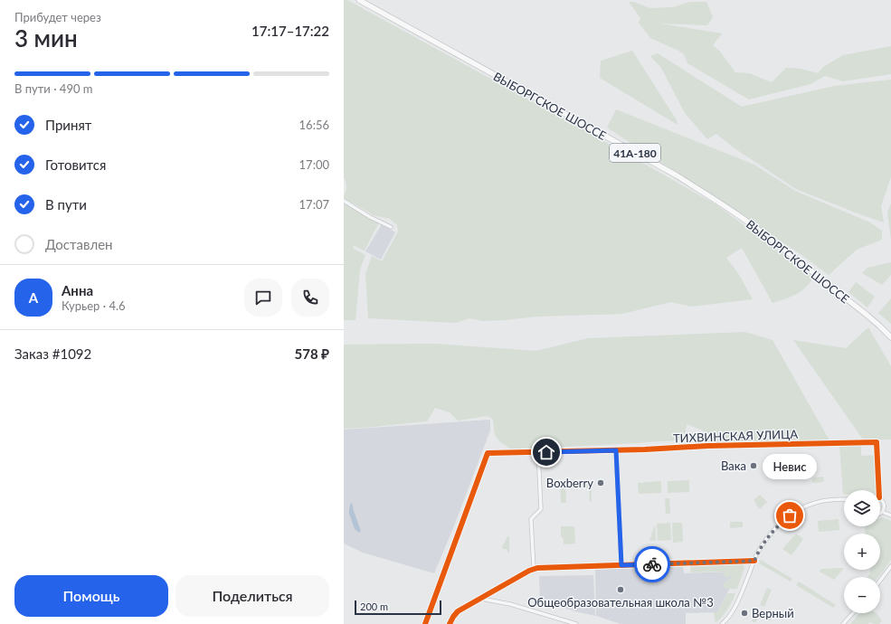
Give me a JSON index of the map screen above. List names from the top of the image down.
{
  "streets": {
    "main road": ["ВЫБОРГСКОЕ ШОССЕ", "41А-180"],
    "street": ["ТИХВИНСКАЯ УЛИЦА"]
  },
  "places": [
    "Вака",
    "Boxberry",
    "Невис",
    "Общеобразовательная школа №3",
    "Верный"
  ],
  "scale_bar": "200 m",
  "page": {
    "heading": ["3 мин", "Прибудет через", "17:17–17:22"],
    "panel": [
      "Анна",
      "Курьер · 4.6",
      "Заказ #1092",
      "578 ₽"
    ],
    "bar": "В пути · 490 m",
    "list": [
      ["Принят", "16:56"],
      ["Готовится", "17:00"],
      ["В пути", "17:07"],
      "Доставлен"
    ],
    "round": "А",
    "bubble": "Невис",
    "map_buttons": ["+", "−"],
    "buttons": ["Помощь", "Поделиться"],
    "scale": "200 m"
  }
}
